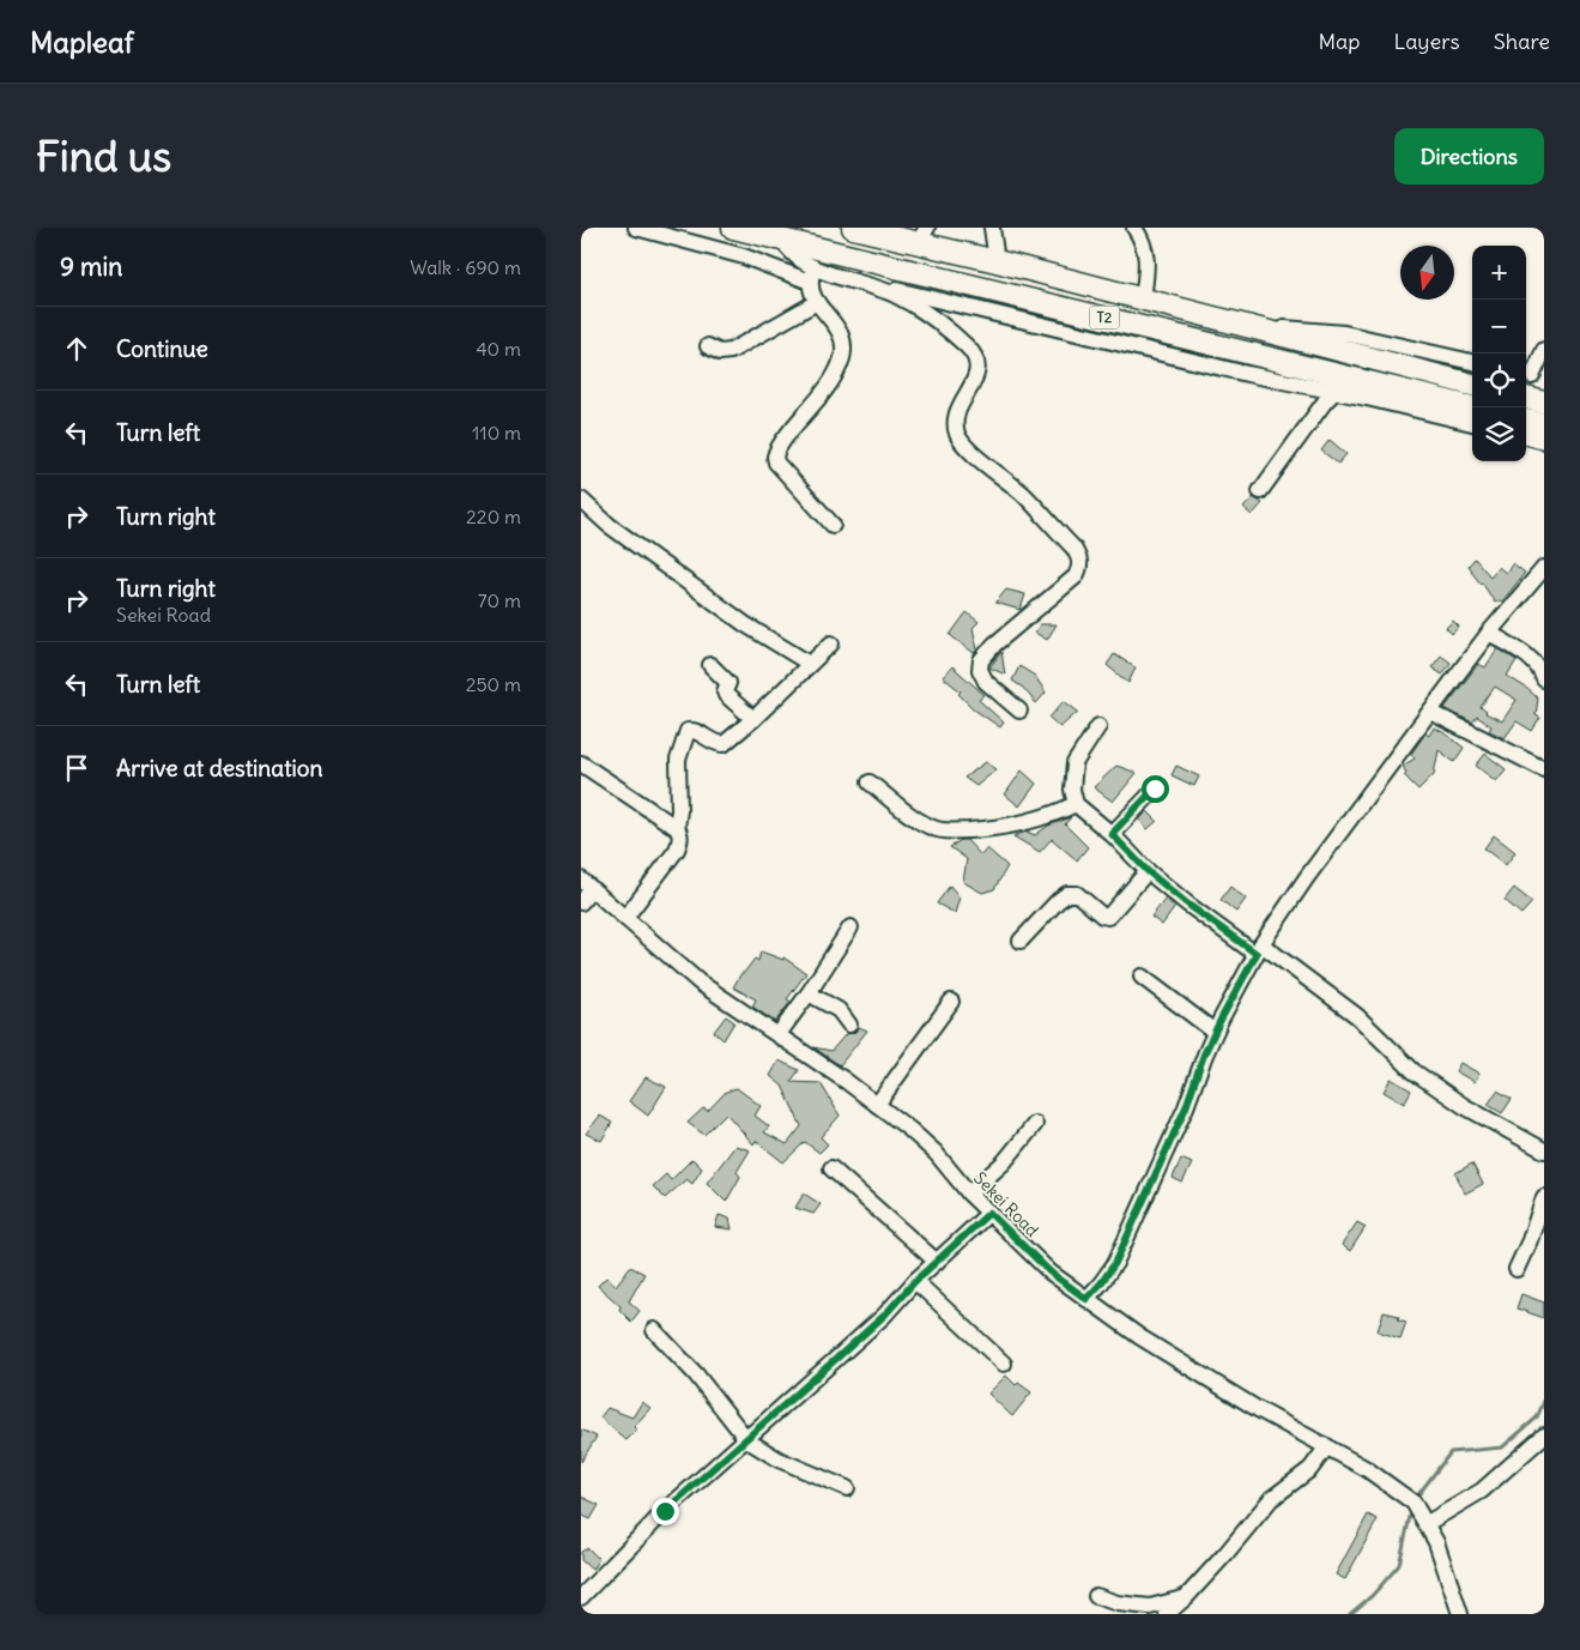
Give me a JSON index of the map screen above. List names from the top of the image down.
{
  "streets": {
    "highway": ["T2"],
    "street": ["Sekei Road"]
  },
  "north": "bottom",
  "page": {
    "header": "Mapleaf",
    "nav": ["Map", "Layers", "Share"],
    "buttons": "Directions",
    "title": "Find us",
    "heading": ["9 min", "Walk · 690 m"],
    "map_buttons": ["+", "−"],
    "list": [
      ["Continue", "40 m"],
      ["Turn left", "110 m"],
      ["Turn right", "220 m"],
      ["Turn right", "Sekei Road", "70 m"],
      ["Turn left", "250 m"],
      "Arrive at destination"
    ]
  }
}
